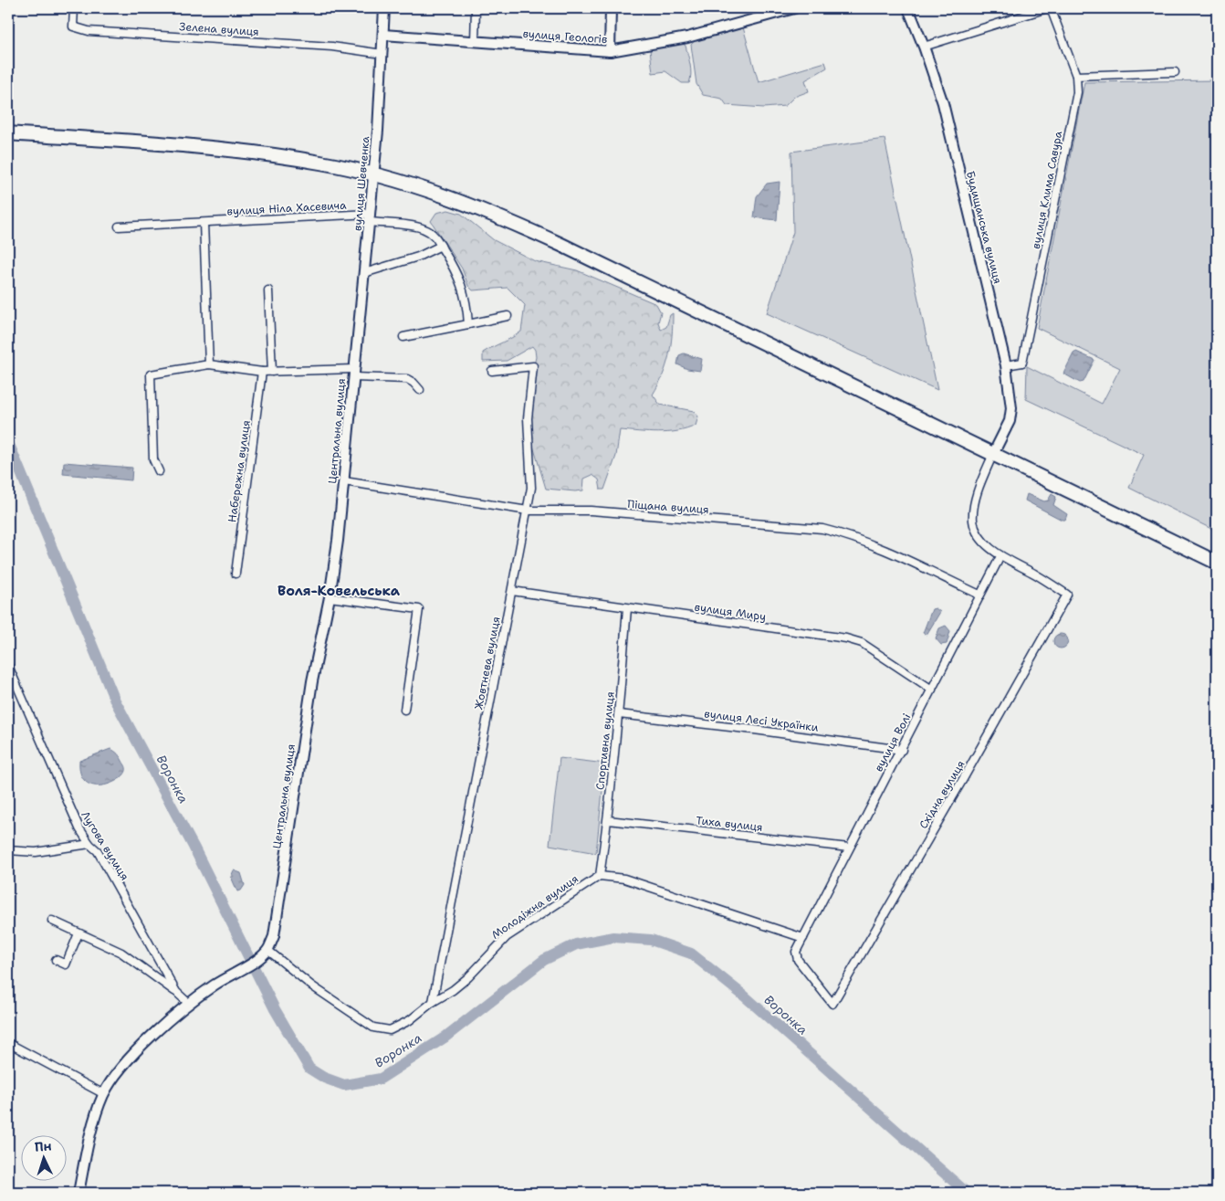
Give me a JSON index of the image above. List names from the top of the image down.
{
  "streets": {
    "street": [
      "Зелена вулиця",
      "вулиця Геологів",
      "вулиця Шевченка",
      "вулиця Клима Савура",
      "вулиця Ніла Хасевича",
      "Будищанська вулиця",
      "Центральна вулиця",
      "Набережна вулиця",
      "Піщана вулиця",
      "вулиця Миру",
      "Жовтнева вулиця",
      "вулиця Лесі Українки",
      "Спортивна вулиця",
      "вулиця Волі",
      "Східна вулиця",
      "Тиха вулиця",
      "Лугова вулиця",
      "Молодіжна вулиця"
    ]
  },
  "crossings": [
    ["Зелена вулиця", "вулиця Шевченка"],
    ["вулиця Геологів", "вулиця Шевченка"],
    ["вулиця Шевченка", "вулиця Ніла Хасевича"],
    ["вулиця Шевченка", "Центральна вулиця"],
    ["вулиця Клима Савура", "Будищанська вулиця"],
    ["Центральна вулиця", "Піщана вулиця"],
    ["Центральна вулиця", "Лугова вулиця"],
    ["Центральна вулиця", "Молодіжна вулиця"],
    ["Піщана вулиця", "Жовтнева вулиця"],
    ["Піщана вулиця", "вулиця Волі"],
    ["вулиця Миру", "Жовтнева вулиця"],
    ["вулиця Миру", "Спортивна вулиця"],
    ["вулиця Миру", "вулиця Волі"],
    ["Жовтнева вулиця", "Молодіжна вулиця"],
    ["вулиця Лесі Українки", "Спортивна вулиця"],
    ["вулиця Лесі Українки", "вулиця Волі"],
    ["Спортивна вулиця", "Тиха вулиця"],
    ["Спортивна вулиця", "Молодіжна вулиця"],
    ["вулиця Волі", "Східна вулиця"],
    ["вулиця Волі", "Тиха вулиця"]
  ],
  "districts": ["Воля-Ковельська"],
  "water": ["Воронка"],
  "north": "top"
}
